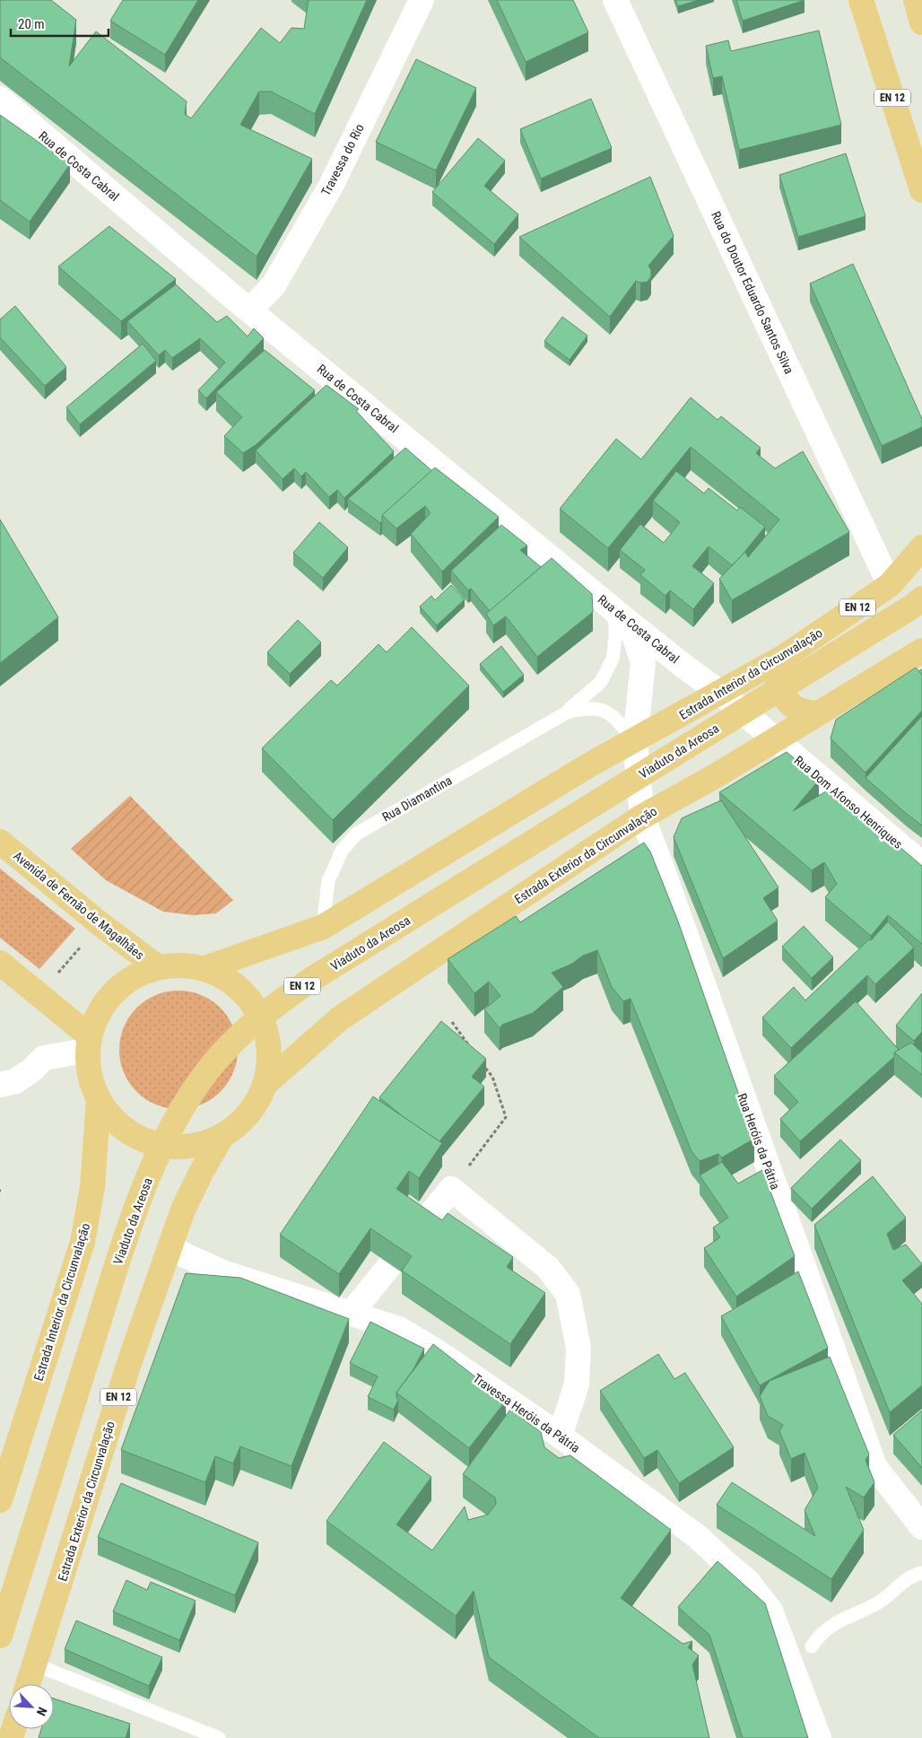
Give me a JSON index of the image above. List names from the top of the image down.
{
  "streets": {
    "main road": [
      "EN 12",
      "Estrada Interior da Circunvalação",
      "Viaduto da Areosa",
      "Estrada Exterior da Circunvalação",
      "Avenida de Fernão de Magalhães"
    ],
    "street": [
      "Travessa do Rio",
      "Rua de Costa Cabral",
      "Rua do Doutor Eduardo Santos Silva",
      "Rua Dom Afonso Henriques",
      "Rua Heróis da Pátria",
      "Travessa Heróis da Pátria"
    ],
    "lane": ["Rua Diamantina"]
  },
  "crossings": [
    ["EN 12", "Estrada Interior da Circunvalação"],
    ["EN 12", "Rua Diamantina"],
    ["EN 12", "Estrada Exterior da Circunvalação"],
    ["EN 12", "Avenida de Fernão de Magalhães"],
    ["EN 12", "Rua Heróis da Pátria"],
    ["Travessa do Rio", "Rua de Costa Cabral"],
    ["Rua de Costa Cabral", "Estrada Interior da Circunvalação"],
    ["Rua de Costa Cabral", "Rua Diamantina"],
    ["Rua de Costa Cabral", "Rua Dom Afonso Henriques"],
    ["Rua de Costa Cabral", "Estrada Exterior da Circunvalação"],
    ["Rua de Costa Cabral", "Rua Heróis da Pátria"],
    ["Rua do Doutor Eduardo Santos Silva", "Estrada Interior da Circunvalação"],
    ["Estrada Interior da Circunvalação", "Rua Diamantina"],
    ["Estrada Interior da Circunvalação", "Rua Heróis da Pátria"],
    ["Rua Diamantina", "Rua Heróis da Pátria"],
    ["Rua Dom Afonso Henriques", "Estrada Exterior da Circunvalação"],
    ["Estrada Exterior da Circunvalação", "Rua Heróis da Pátria"],
    ["Estrada Exterior da Circunvalação", "Travessa Heróis da Pátria"]
  ],
  "scale_bar": "20 m",
  "north": "bottom right"
}
